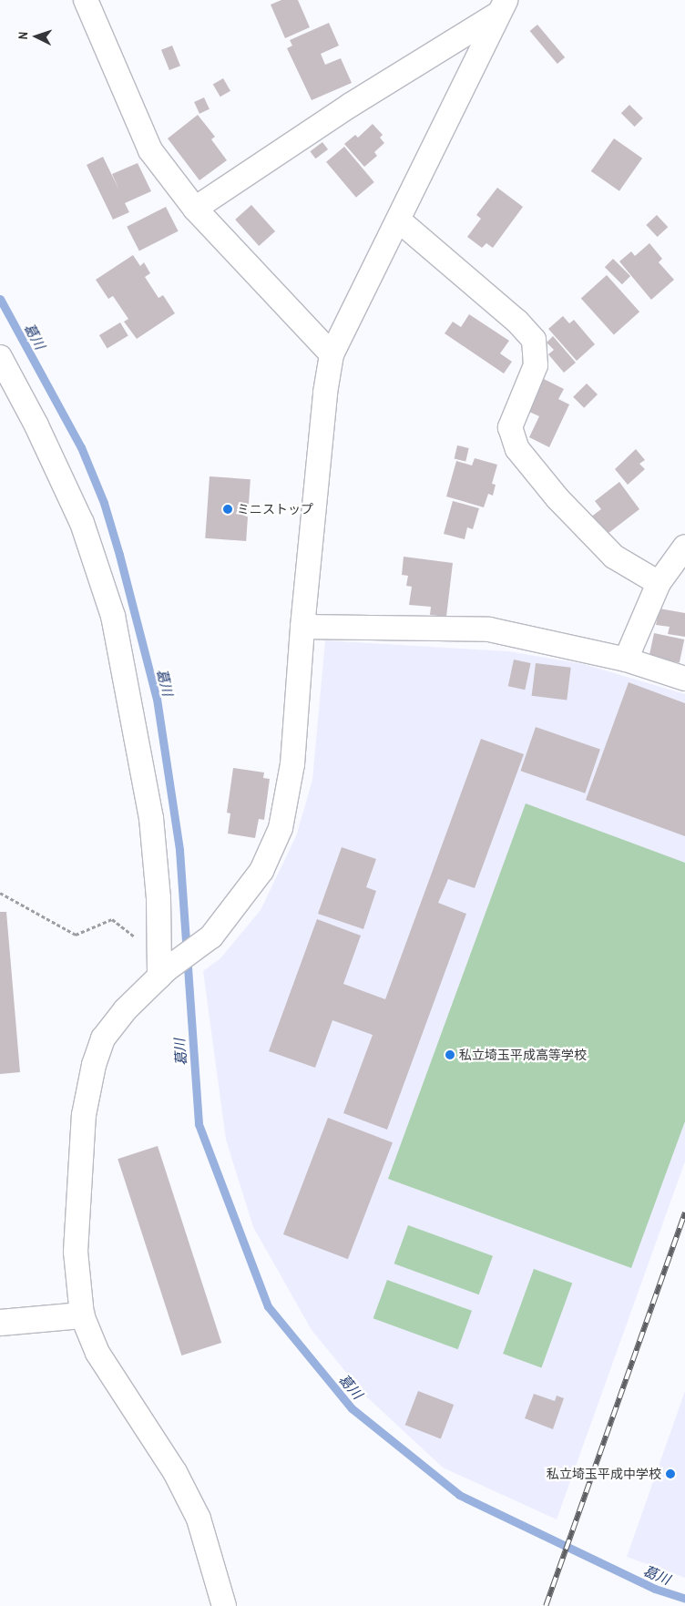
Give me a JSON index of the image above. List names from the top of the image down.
{
  "water": ["葛川"],
  "places": ["ミニストップ", "私立埼玉平成高等学校", "私立埼玉平成中学校"],
  "north": "left"
}
